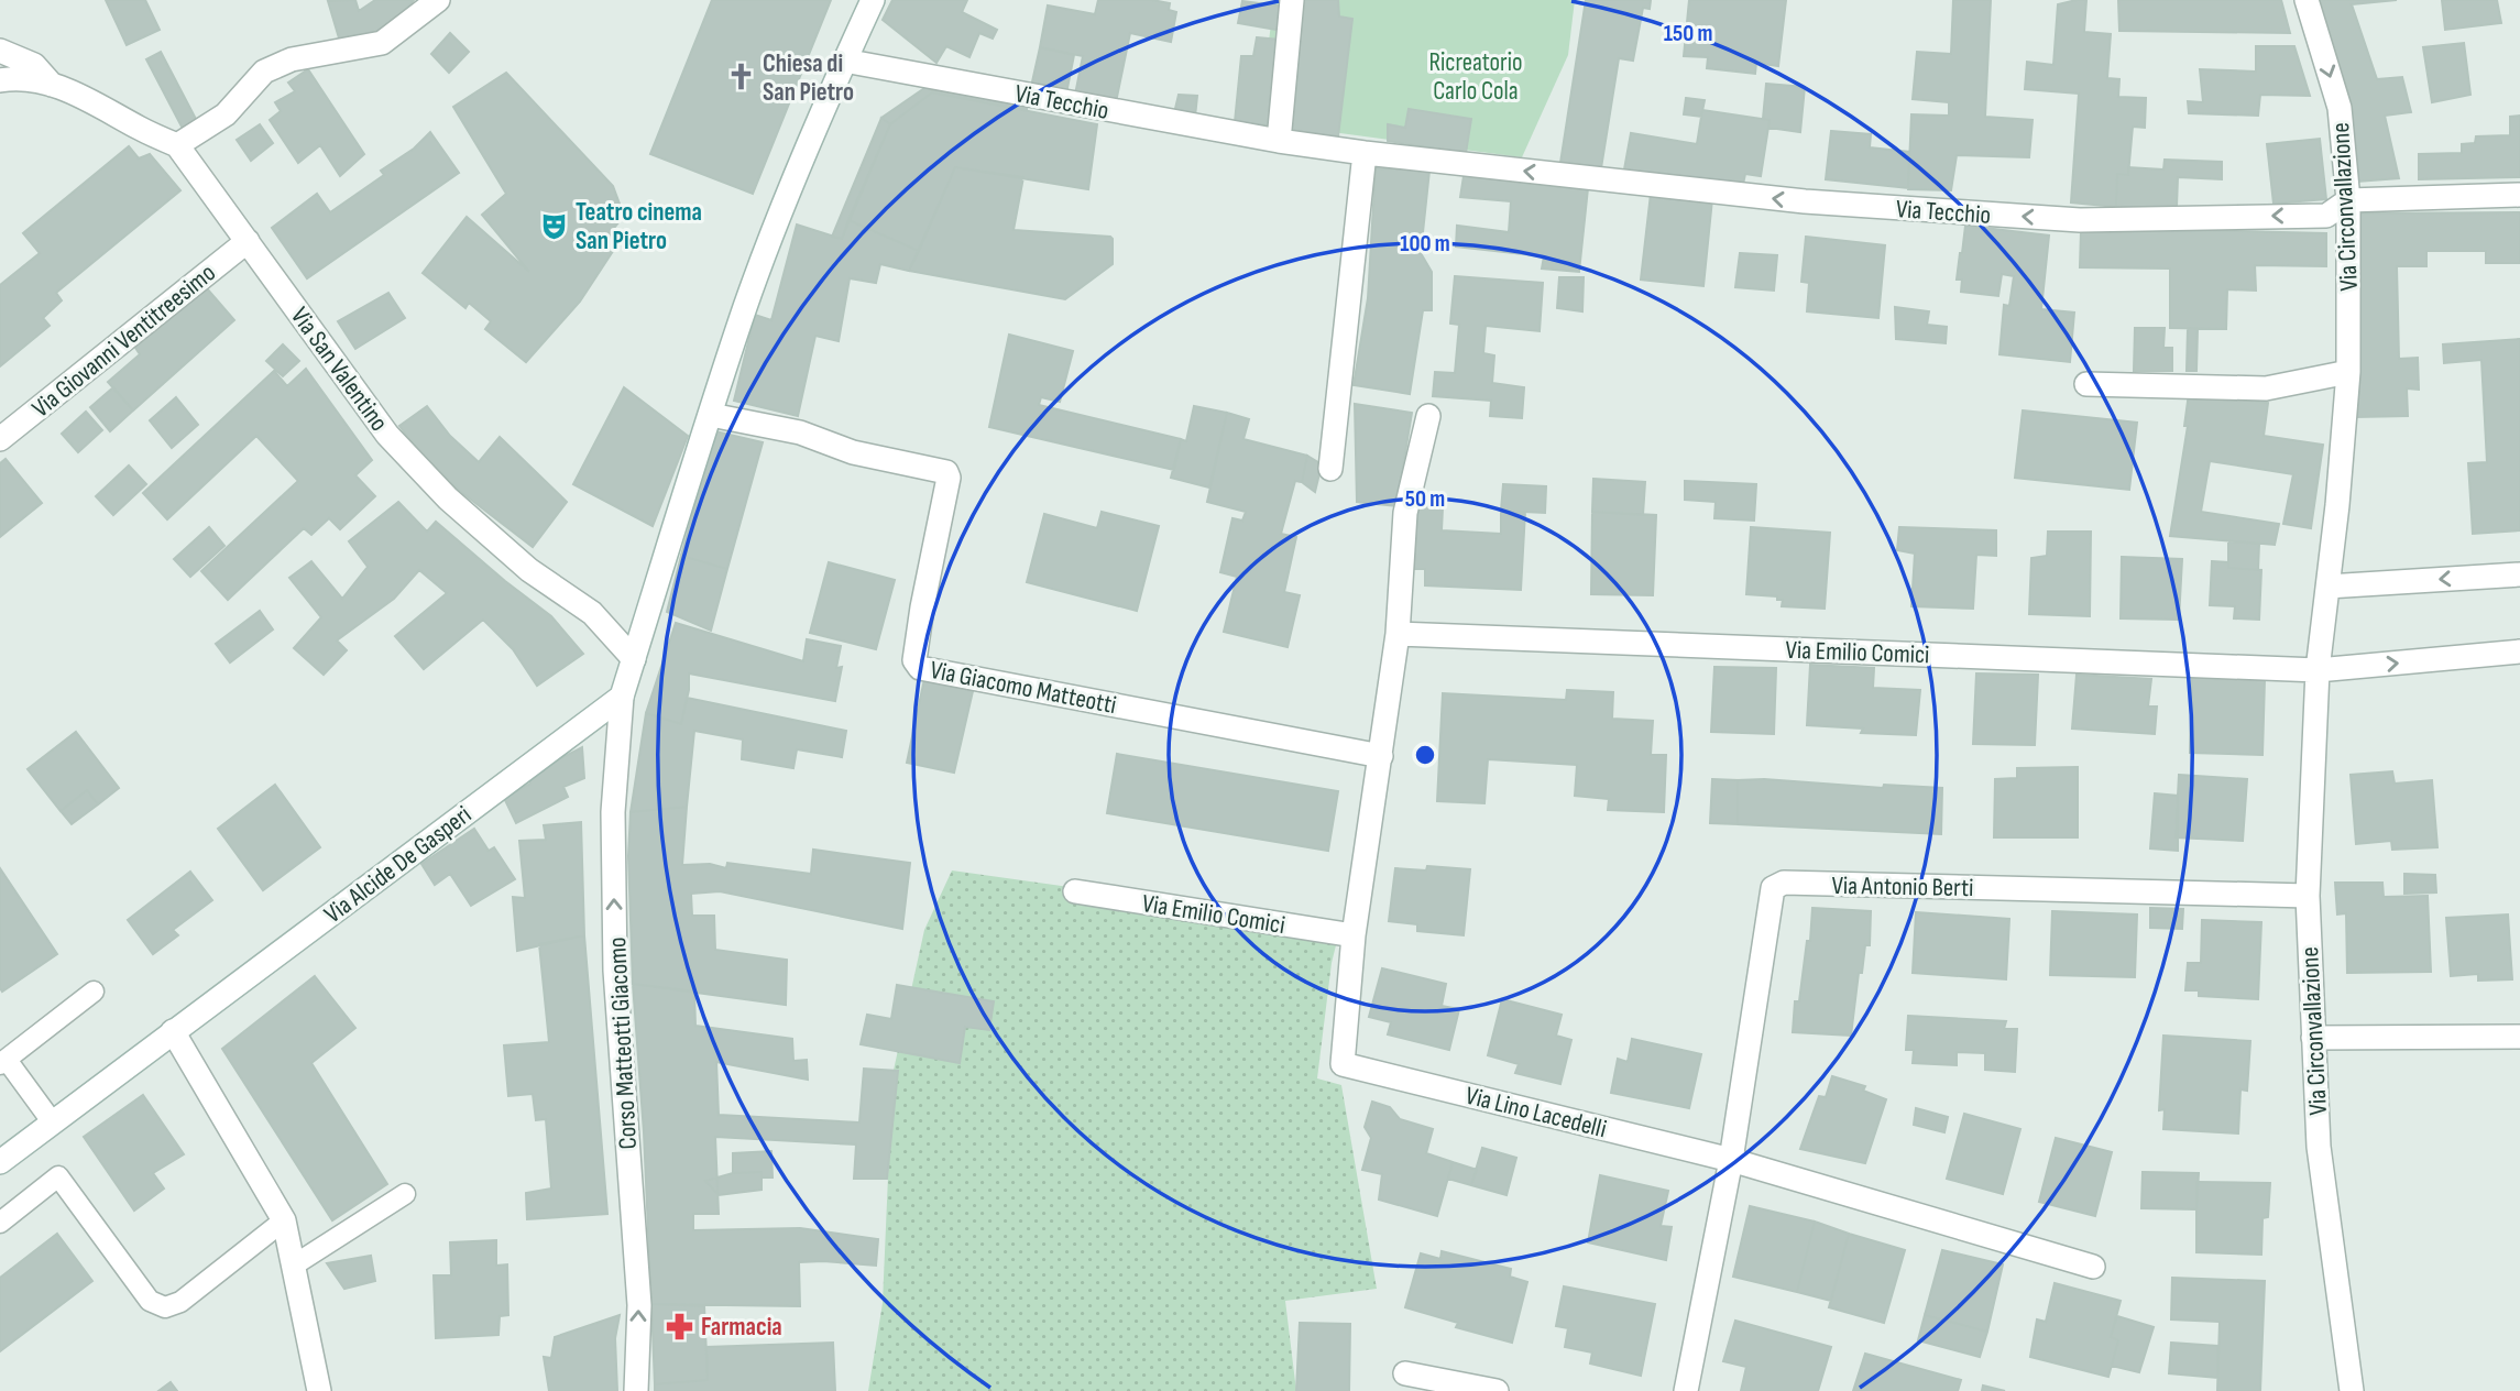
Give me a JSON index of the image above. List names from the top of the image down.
{
  "streets": {
    "street": [
      "Via Tecchio",
      "Via Circonvallazione",
      "Via Giovanni Ventitreesimo",
      "Via San Valentino",
      "Via Emilio Comici",
      "Via Giacomo Matteotti",
      "Via Alcide De Gasperi",
      "Via Antonio Berti",
      "Corso Matteotti Giacomo",
      "Via Lino Lacedelli"
    ]
  },
  "crossings": [
    ["Via Tecchio", "Via Circonvallazione"],
    ["Via Circonvallazione", "Via Emilio Comici"],
    ["Via Circonvallazione", "Via Antonio Berti"],
    ["Via Giovanni Ventitreesimo", "Via San Valentino"],
    ["Via Emilio Comici", "Via Lino Lacedelli"],
    ["Via Alcide De Gasperi", "Corso Matteotti Giacomo"],
    ["Via Antonio Berti", "Via Lino Lacedelli"]
  ],
  "one_way": ["Via Tecchio", "Corso Matteotti Giacomo"],
  "parks": ["Ricreatorio Carlo Cola"],
  "places": {
    "church": ["Chiesa di San Pietro"],
    "theatre": ["Teatro cinema San Pietro"],
    "pharmacy": ["Farmacia"]
  },
  "rings": ["150 m", "100 m", "50 m"]
}
